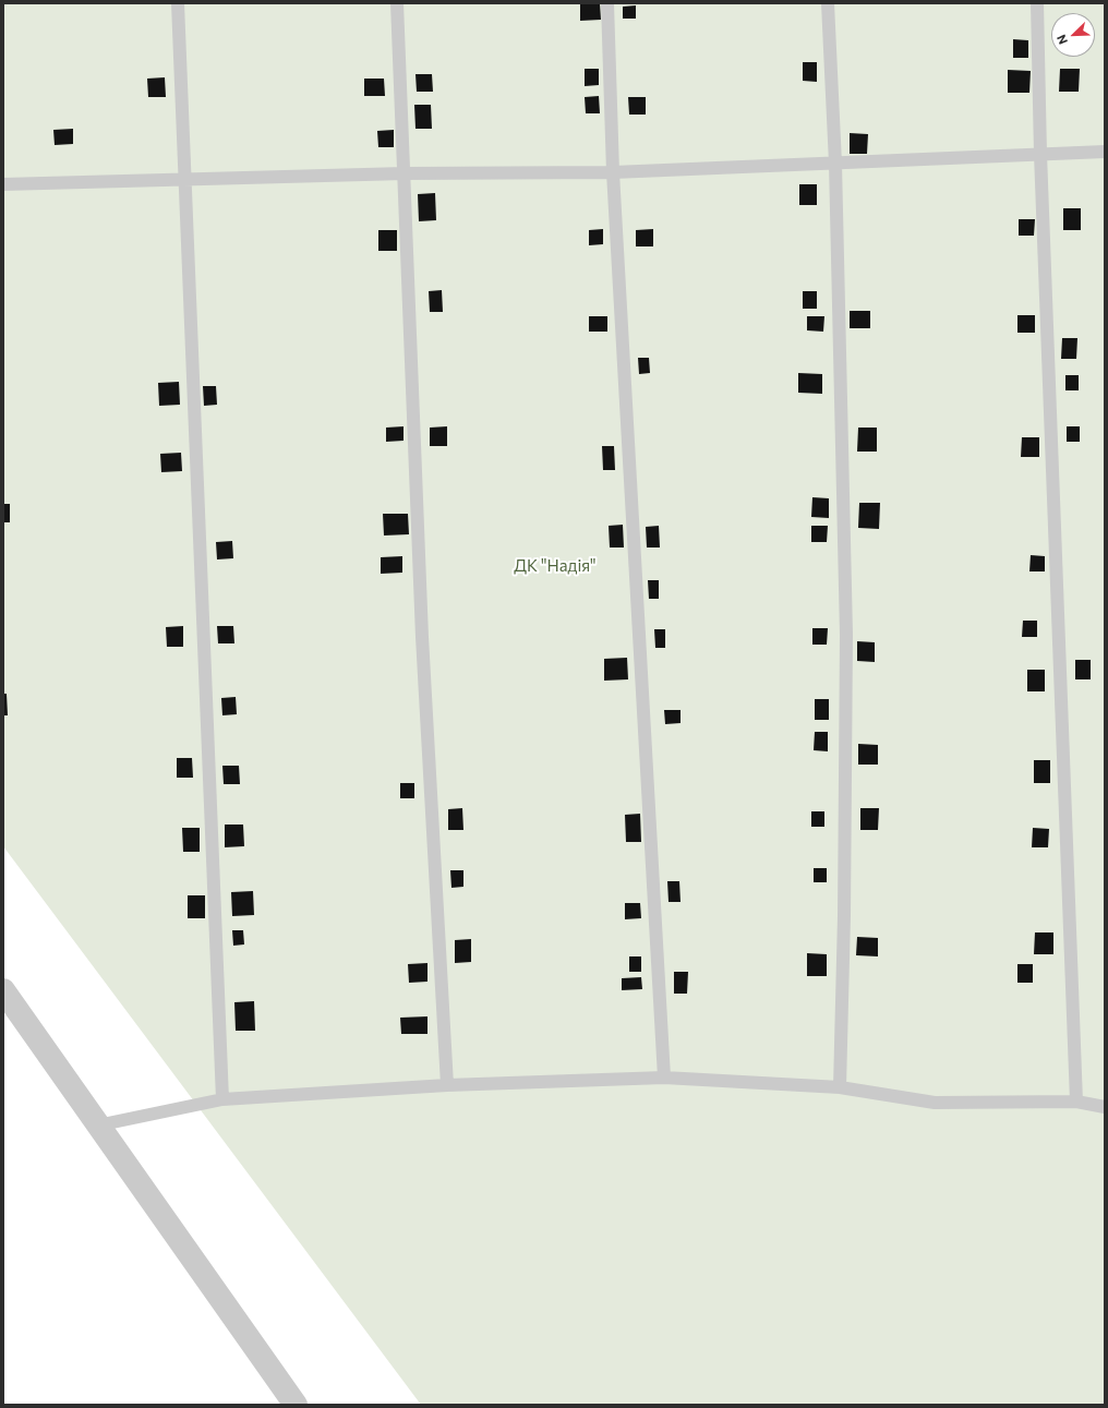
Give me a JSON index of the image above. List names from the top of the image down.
{
  "parks": ["ДК \"Надія\""],
  "north": "bottom left"
}
